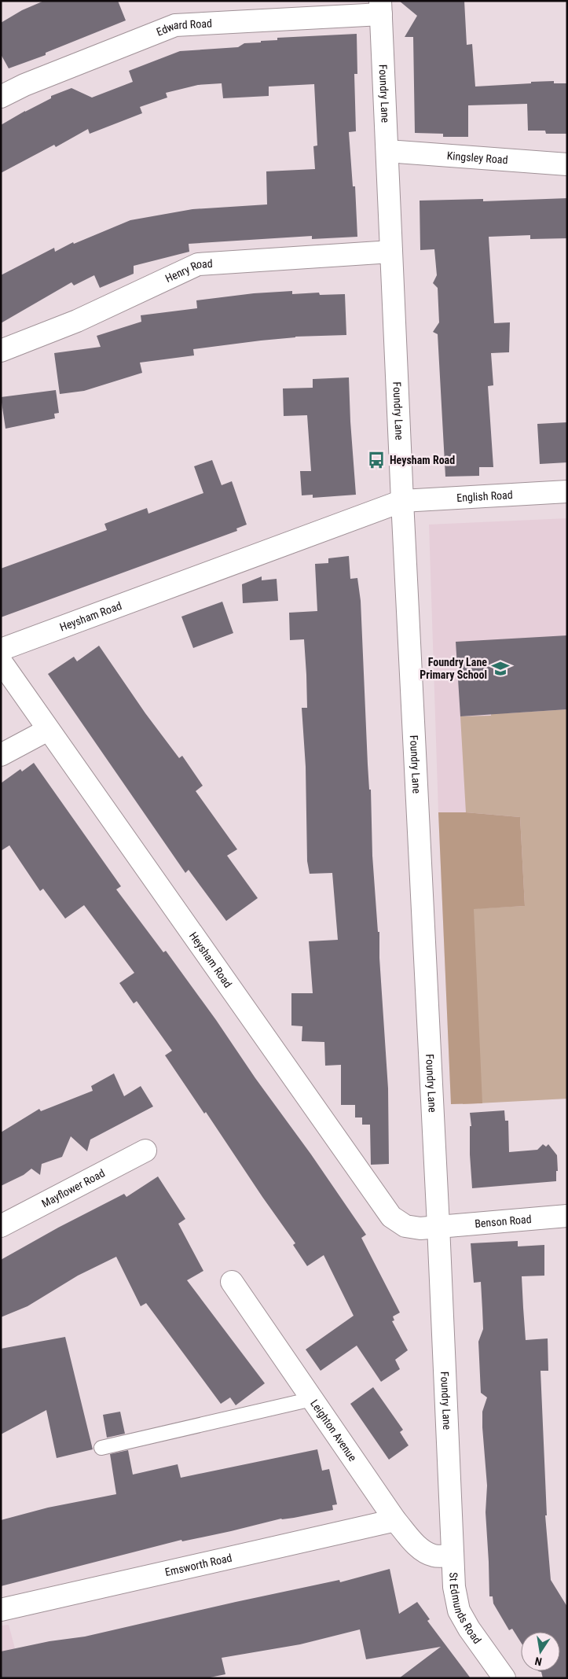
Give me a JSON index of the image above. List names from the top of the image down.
{
  "streets": {
    "street": [
      "Edward Road",
      "Foundry Lane",
      "Kingsley Road",
      "Henry Road",
      "English Road",
      "Heysham Road",
      "Mayflower Road",
      "Benson Road",
      "Leighton Avenue",
      "Emsworth Road",
      "St Edmunds Road"
    ]
  },
  "crossings": [
    ["Edward Road", "Foundry Lane"],
    ["Foundry Lane", "Kingsley Road"],
    ["Foundry Lane", "Henry Road"],
    ["Foundry Lane", "English Road"],
    ["Foundry Lane", "Heysham Road"],
    ["Foundry Lane", "Benson Road"],
    ["Foundry Lane", "St Edmunds Road"],
    ["English Road", "Heysham Road"],
    ["Heysham Road", "Benson Road"],
    ["Leighton Avenue", "Emsworth Road"],
    ["Leighton Avenue", "St Edmunds Road"]
  ],
  "places": {
    "bus stop": ["Heysham Road"],
    "school or university": ["Foundry Lane Primary School"]
  },
  "north": "bottom"
}
